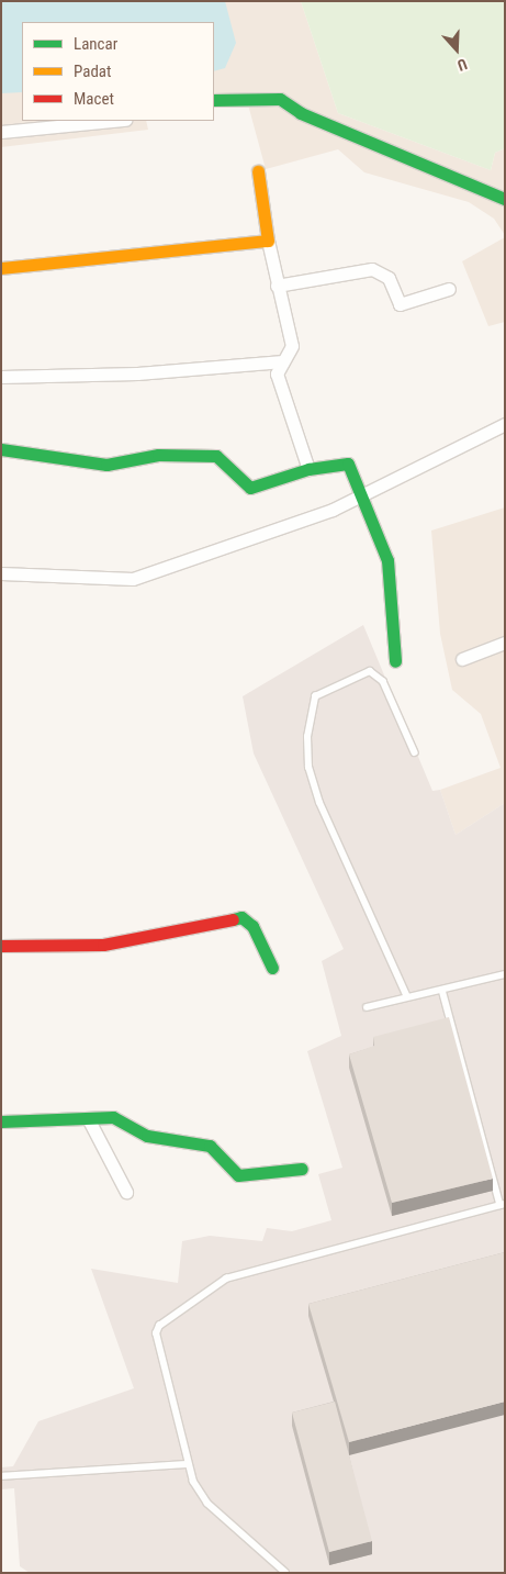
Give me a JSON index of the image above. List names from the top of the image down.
{
  "legend": ["Lancar", "Padat", "Macet"],
  "north": "bottom"
}
